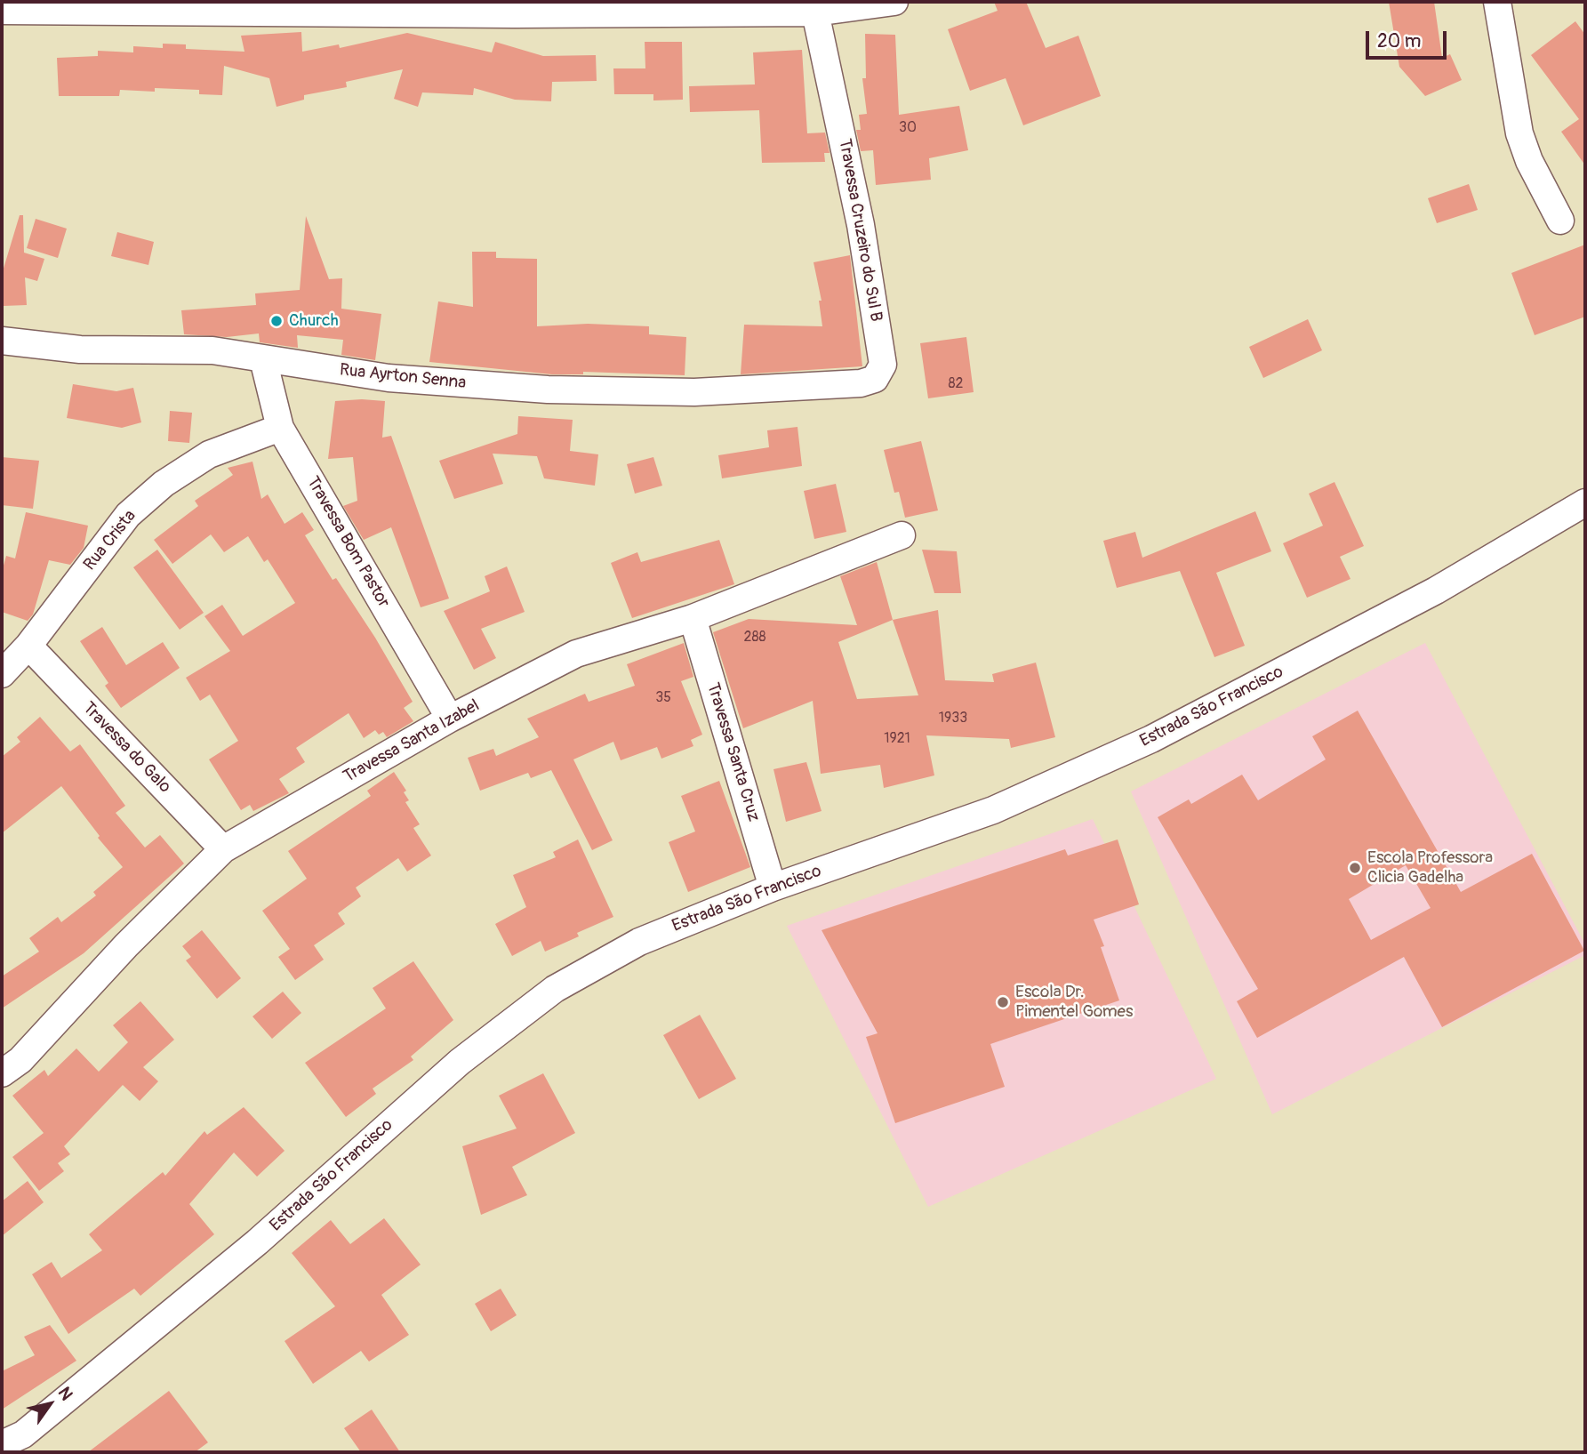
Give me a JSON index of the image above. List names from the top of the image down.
{
  "streets": {
    "street": [
      "Travessa Cruzeiro do Sul B",
      "Rua Ayrton Senna",
      "Rua Crista",
      "Travessa Bom Pastor",
      "Estrada São Francisco",
      "Travessa Santa Izabel",
      "Travessa do Galo",
      "Travessa Santa Cruz"
    ]
  },
  "crossings": [
    ["Travessa Cruzeiro do Sul B", "Rua Ayrton Senna"],
    ["Rua Ayrton Senna", "Travessa Bom Pastor"],
    ["Rua Crista", "Travessa Bom Pastor"],
    ["Rua Crista", "Travessa do Galo"],
    ["Travessa Bom Pastor", "Travessa Santa Izabel"],
    ["Estrada São Francisco", "Travessa Santa Cruz"],
    ["Travessa Santa Izabel", "Travessa do Galo"],
    ["Travessa Santa Izabel", "Travessa Santa Cruz"]
  ],
  "places": ["Church", "Escola Professora Clicia Gadelha", "Escola Dr. Pimentel Gomes"],
  "house_numbers": [
    "30",
    "82",
    "288",
    "35",
    "1933",
    "1921"
  ],
  "scale_bar": "20 m",
  "north": "top right"
}
